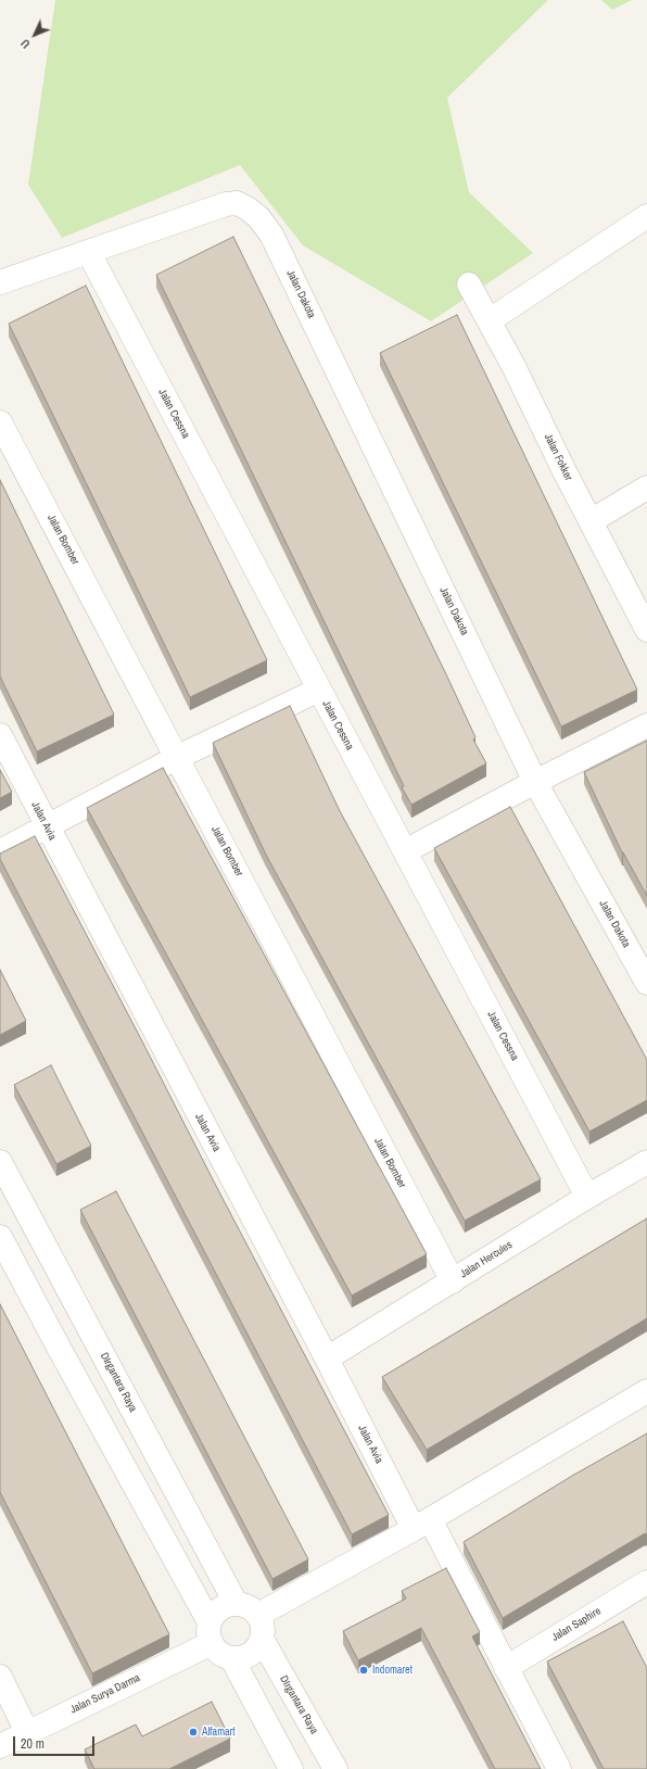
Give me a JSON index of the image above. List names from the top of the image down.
{
  "streets": {
    "street": [
      "Jalan Dakota",
      "Jalan Cessna",
      "Jalan Fokker",
      "Jalan Bomber",
      "Jalan Avia",
      "Jalan Hercules",
      "DIrgantara Raya",
      "Jalan Saphire",
      "Jalan Surya Darma"
    ]
  },
  "crossings": [
    ["Jalan Dakota", "Jalan Cessna"],
    ["Jalan Cessna", "Jalan Hercules"],
    ["Jalan Bomber", "Jalan Hercules"],
    ["Jalan Avia", "Jalan Hercules"],
    ["Jalan Avia", "Jalan Saphire"],
    ["DIrgantara Raya", "Jalan Surya Darma"]
  ],
  "places": ["Indomaret", "Alfamart"],
  "scale_bar": "20 m",
  "north": "bottom left"
}
